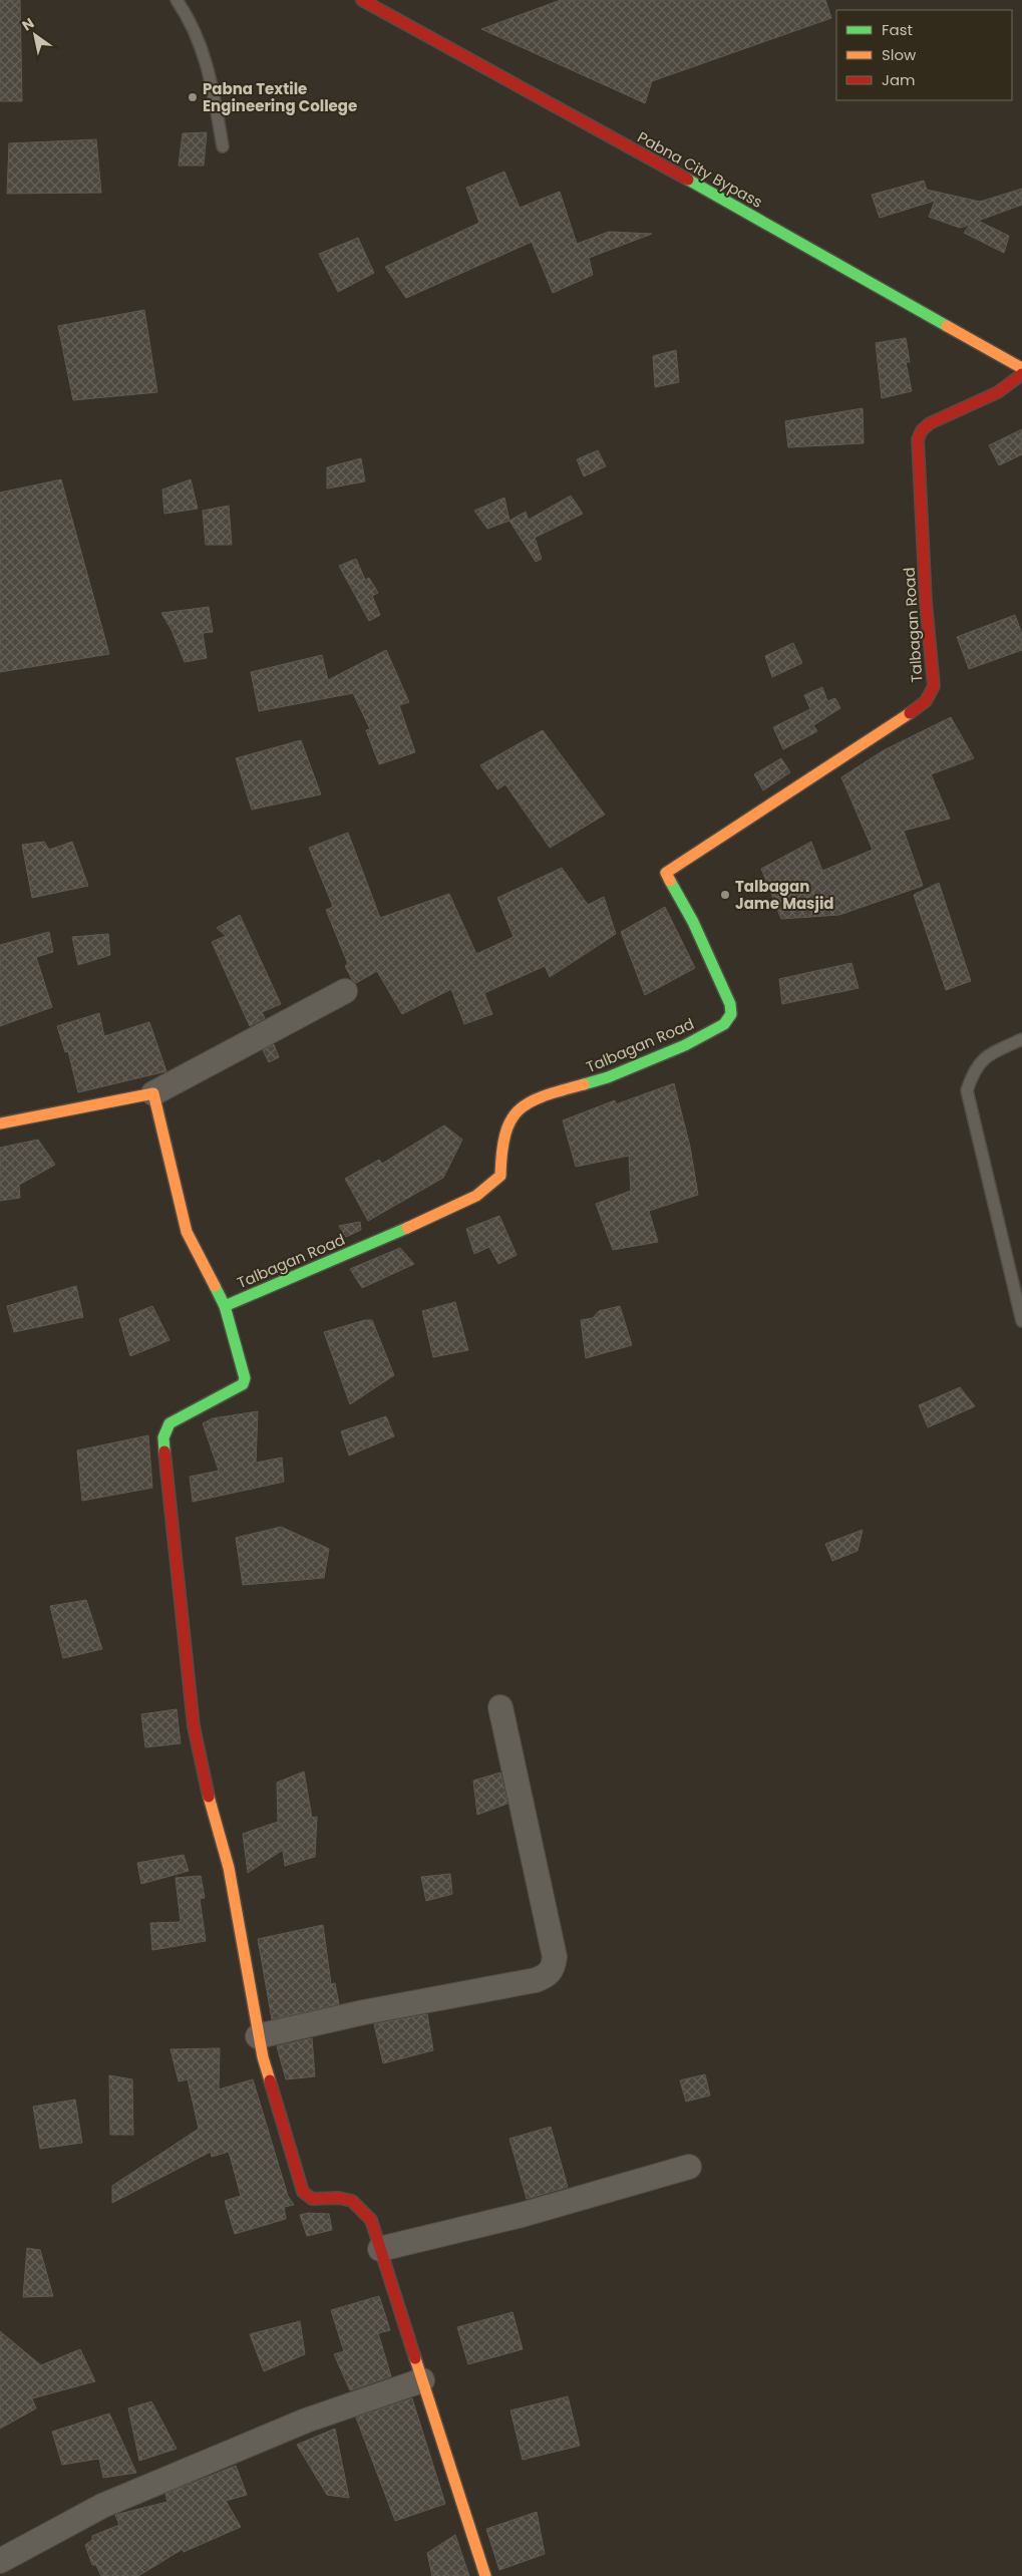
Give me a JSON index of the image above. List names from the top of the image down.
{
  "streets": {
    "main road": ["Pabna City Bypass", "Talbagan Road"]
  },
  "places": ["Pabna Textile Engineering College", "Talbagan Jame Masjid"],
  "legend": ["Fast", "Slow", "Jam"],
  "north": "top left"
}
